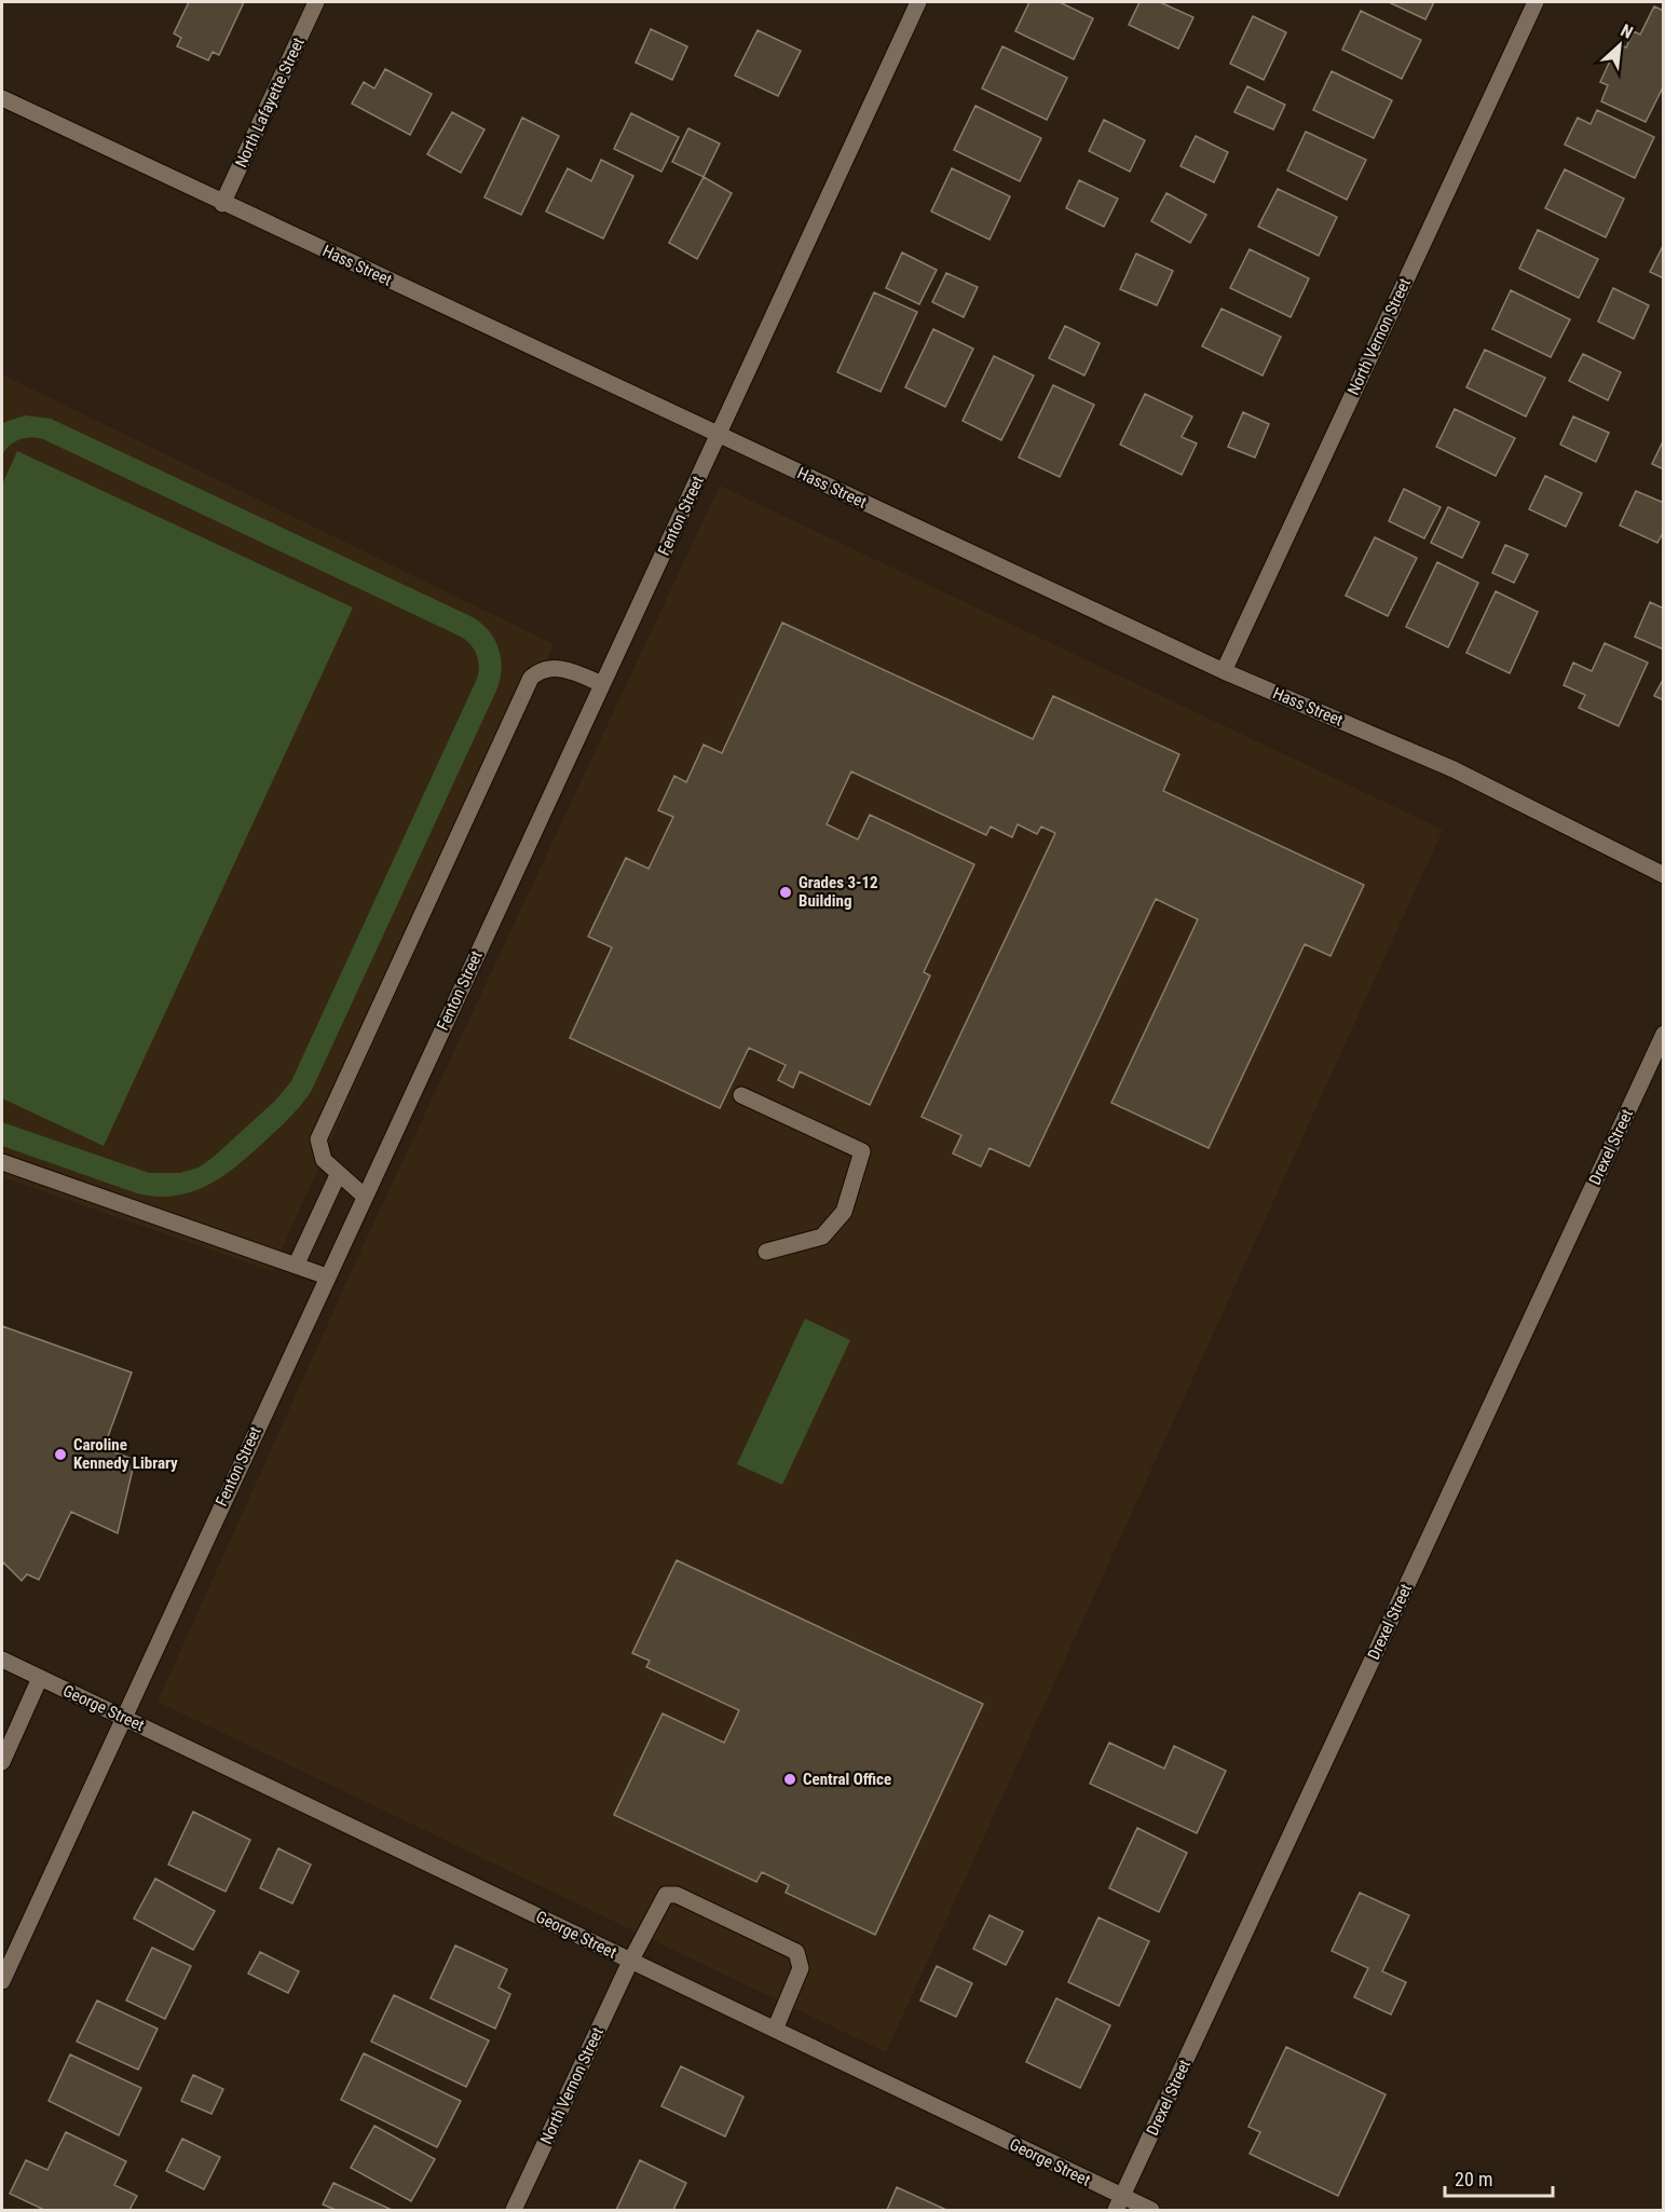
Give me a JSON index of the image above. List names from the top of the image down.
{
  "streets": {
    "street": [
      "North Lafayette Street",
      "Hass Street",
      "North Vernon Street",
      "Fenton Street",
      "Drexel Street",
      "George Street"
    ]
  },
  "crossings": [
    ["North Lafayette Street", "Hass Street"],
    ["Hass Street", "North Vernon Street"],
    ["Hass Street", "Fenton Street"],
    ["North Vernon Street", "George Street"],
    ["Fenton Street", "George Street"],
    ["Drexel Street", "George Street"]
  ],
  "places": ["Grades 3-12 Building", "Caroline Kennedy Library", "Central Office"],
  "scale_bar": "20 m",
  "north": "top right"
}
